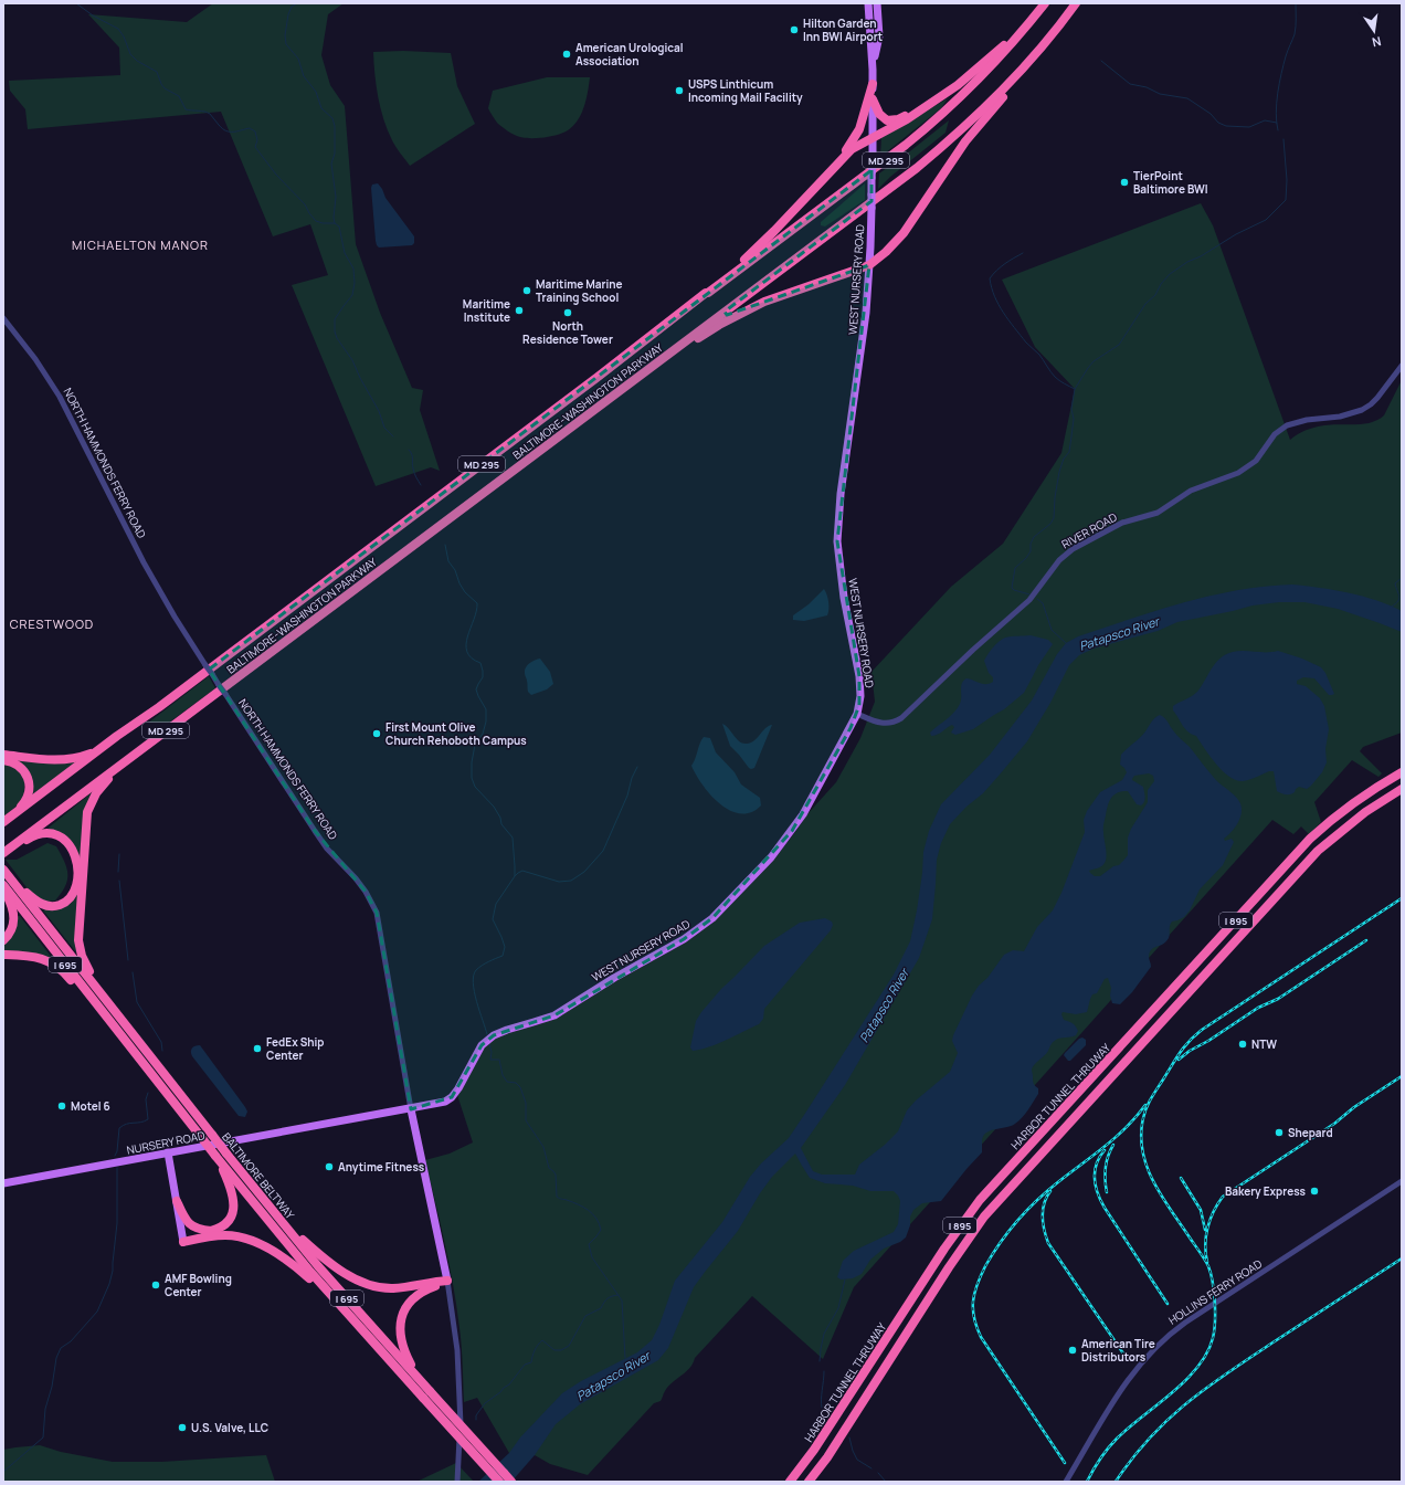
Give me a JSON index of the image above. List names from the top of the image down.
{
  "streets": {
    "highway": [
      "MD 295",
      "BALTIMORE-WASHINGTON PARKWAY",
      "I 895",
      "I 695",
      "HARBOR TUNNEL THRUWAY",
      "BALTIMORE BELTWAY"
    ],
    "main road": ["WEST NURSERY ROAD", "NORTH HAMMONDS FERRY ROAD", "NURSERY ROAD"],
    "street": ["RIVER ROAD", "HOLLINS FERRY ROAD"]
  },
  "crossings": [
    ["WEST NURSERY ROAD", "NORTH HAMMONDS FERRY ROAD"],
    ["WEST NURSERY ROAD", "RIVER ROAD"],
    ["WEST NURSERY ROAD", "NURSERY ROAD"],
    ["NORTH HAMMONDS FERRY ROAD", "NURSERY ROAD"]
  ],
  "districts": ["MICHAELTON MANOR", "CRESTWOOD"],
  "water": ["Patapsco River"],
  "places": [
    "Hilton Garden Inn BWI Airport",
    "American Urological Association",
    "USPS Linthicum Incoming Mail Facility",
    "TierPoint Baltimore BWI",
    "Maritime Marine Training School",
    "Maritime Institute",
    "North Residence Tower",
    "First Mount Olive Church Rehoboth Campus",
    "NTW",
    "FedEx Ship Center",
    "Motel 6",
    "Shepard",
    "Anytime Fitness",
    "Bakery Express",
    "AMF Bowling Center",
    "American Tire Distributors",
    "U.S. Valve, LLC"
  ],
  "north": "bottom"
}
